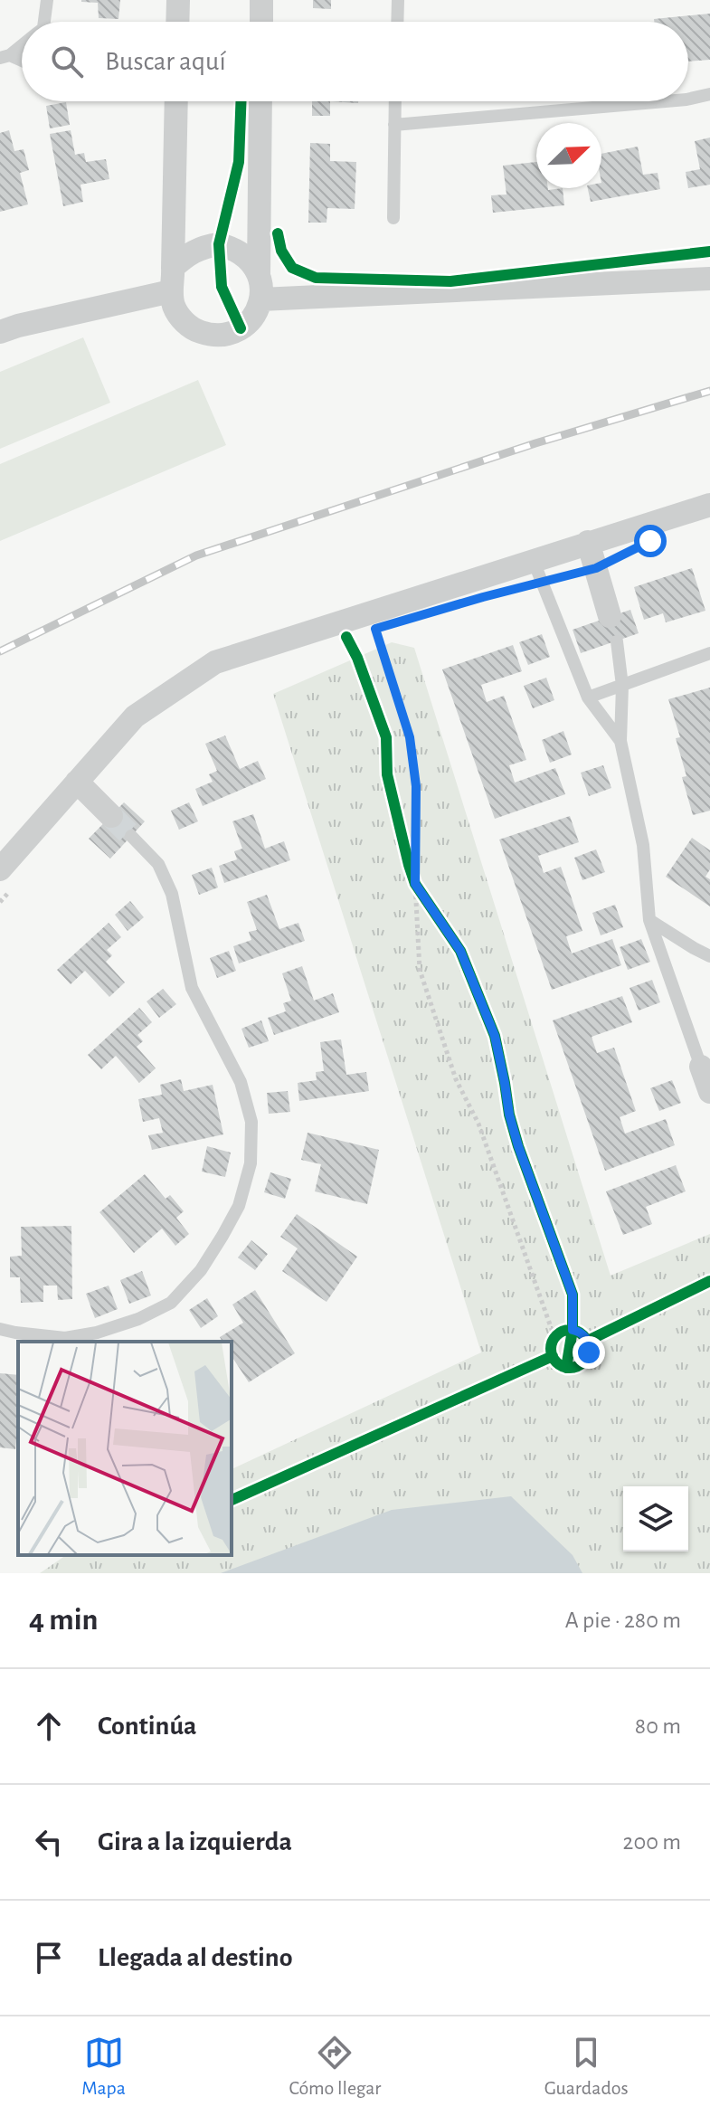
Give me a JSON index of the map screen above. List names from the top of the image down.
{
  "north": "top right",
  "page": {
    "search": "Buscar aquí",
    "heading": ["4 min", "A pie · 280 m"],
    "list": [
      ["Continúa", "80 m"],
      ["Gira a la izquierda", "200 m"],
      "Llegada al destino"
    ],
    "nav": ["Mapa", "Cómo llegar", "Guardados"]
  }
}
